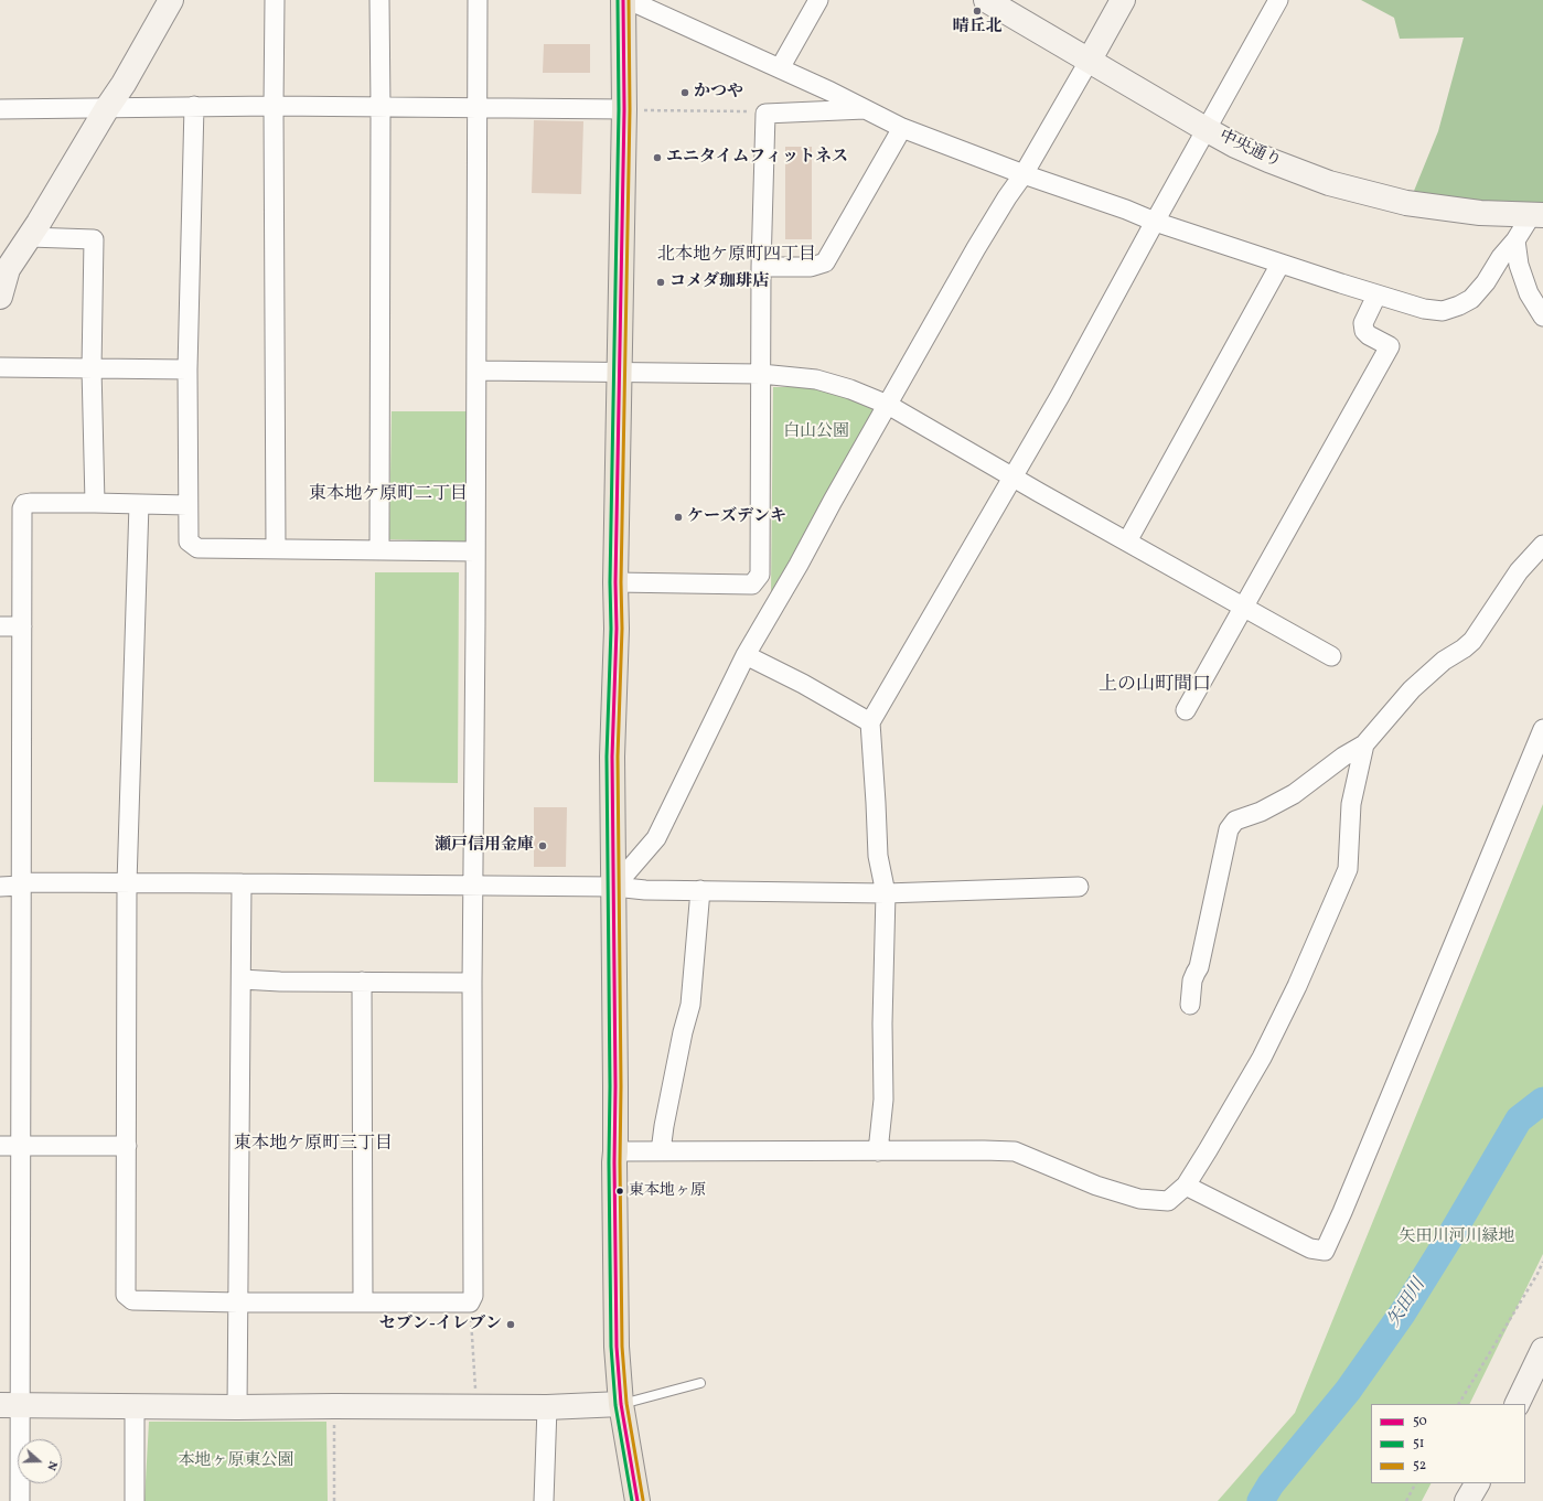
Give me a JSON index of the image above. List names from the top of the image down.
{
  "streets": {
    "street": ["中央通り"]
  },
  "districts": [
    "北本地ケ原町四丁目",
    "東本地ケ原町二丁目",
    "上の山町間口",
    "東本地ケ原町三丁目"
  ],
  "water": ["矢田川"],
  "parks": ["白山公園", "矢田川河川緑地", "本地ヶ原東公園"],
  "places": [
    "晴丘北",
    "かつや",
    "エニタイムフィットネス",
    "コメダ珈琲店",
    "ケーズデンキ",
    "瀬戸信用金庫",
    "東本地ヶ原",
    "セブン-イレブン"
  ],
  "lines": ["transit line 50", "transit line 51", "transit line 52"],
  "legend": ["50", "51", "52"],
  "north": "right"
}
